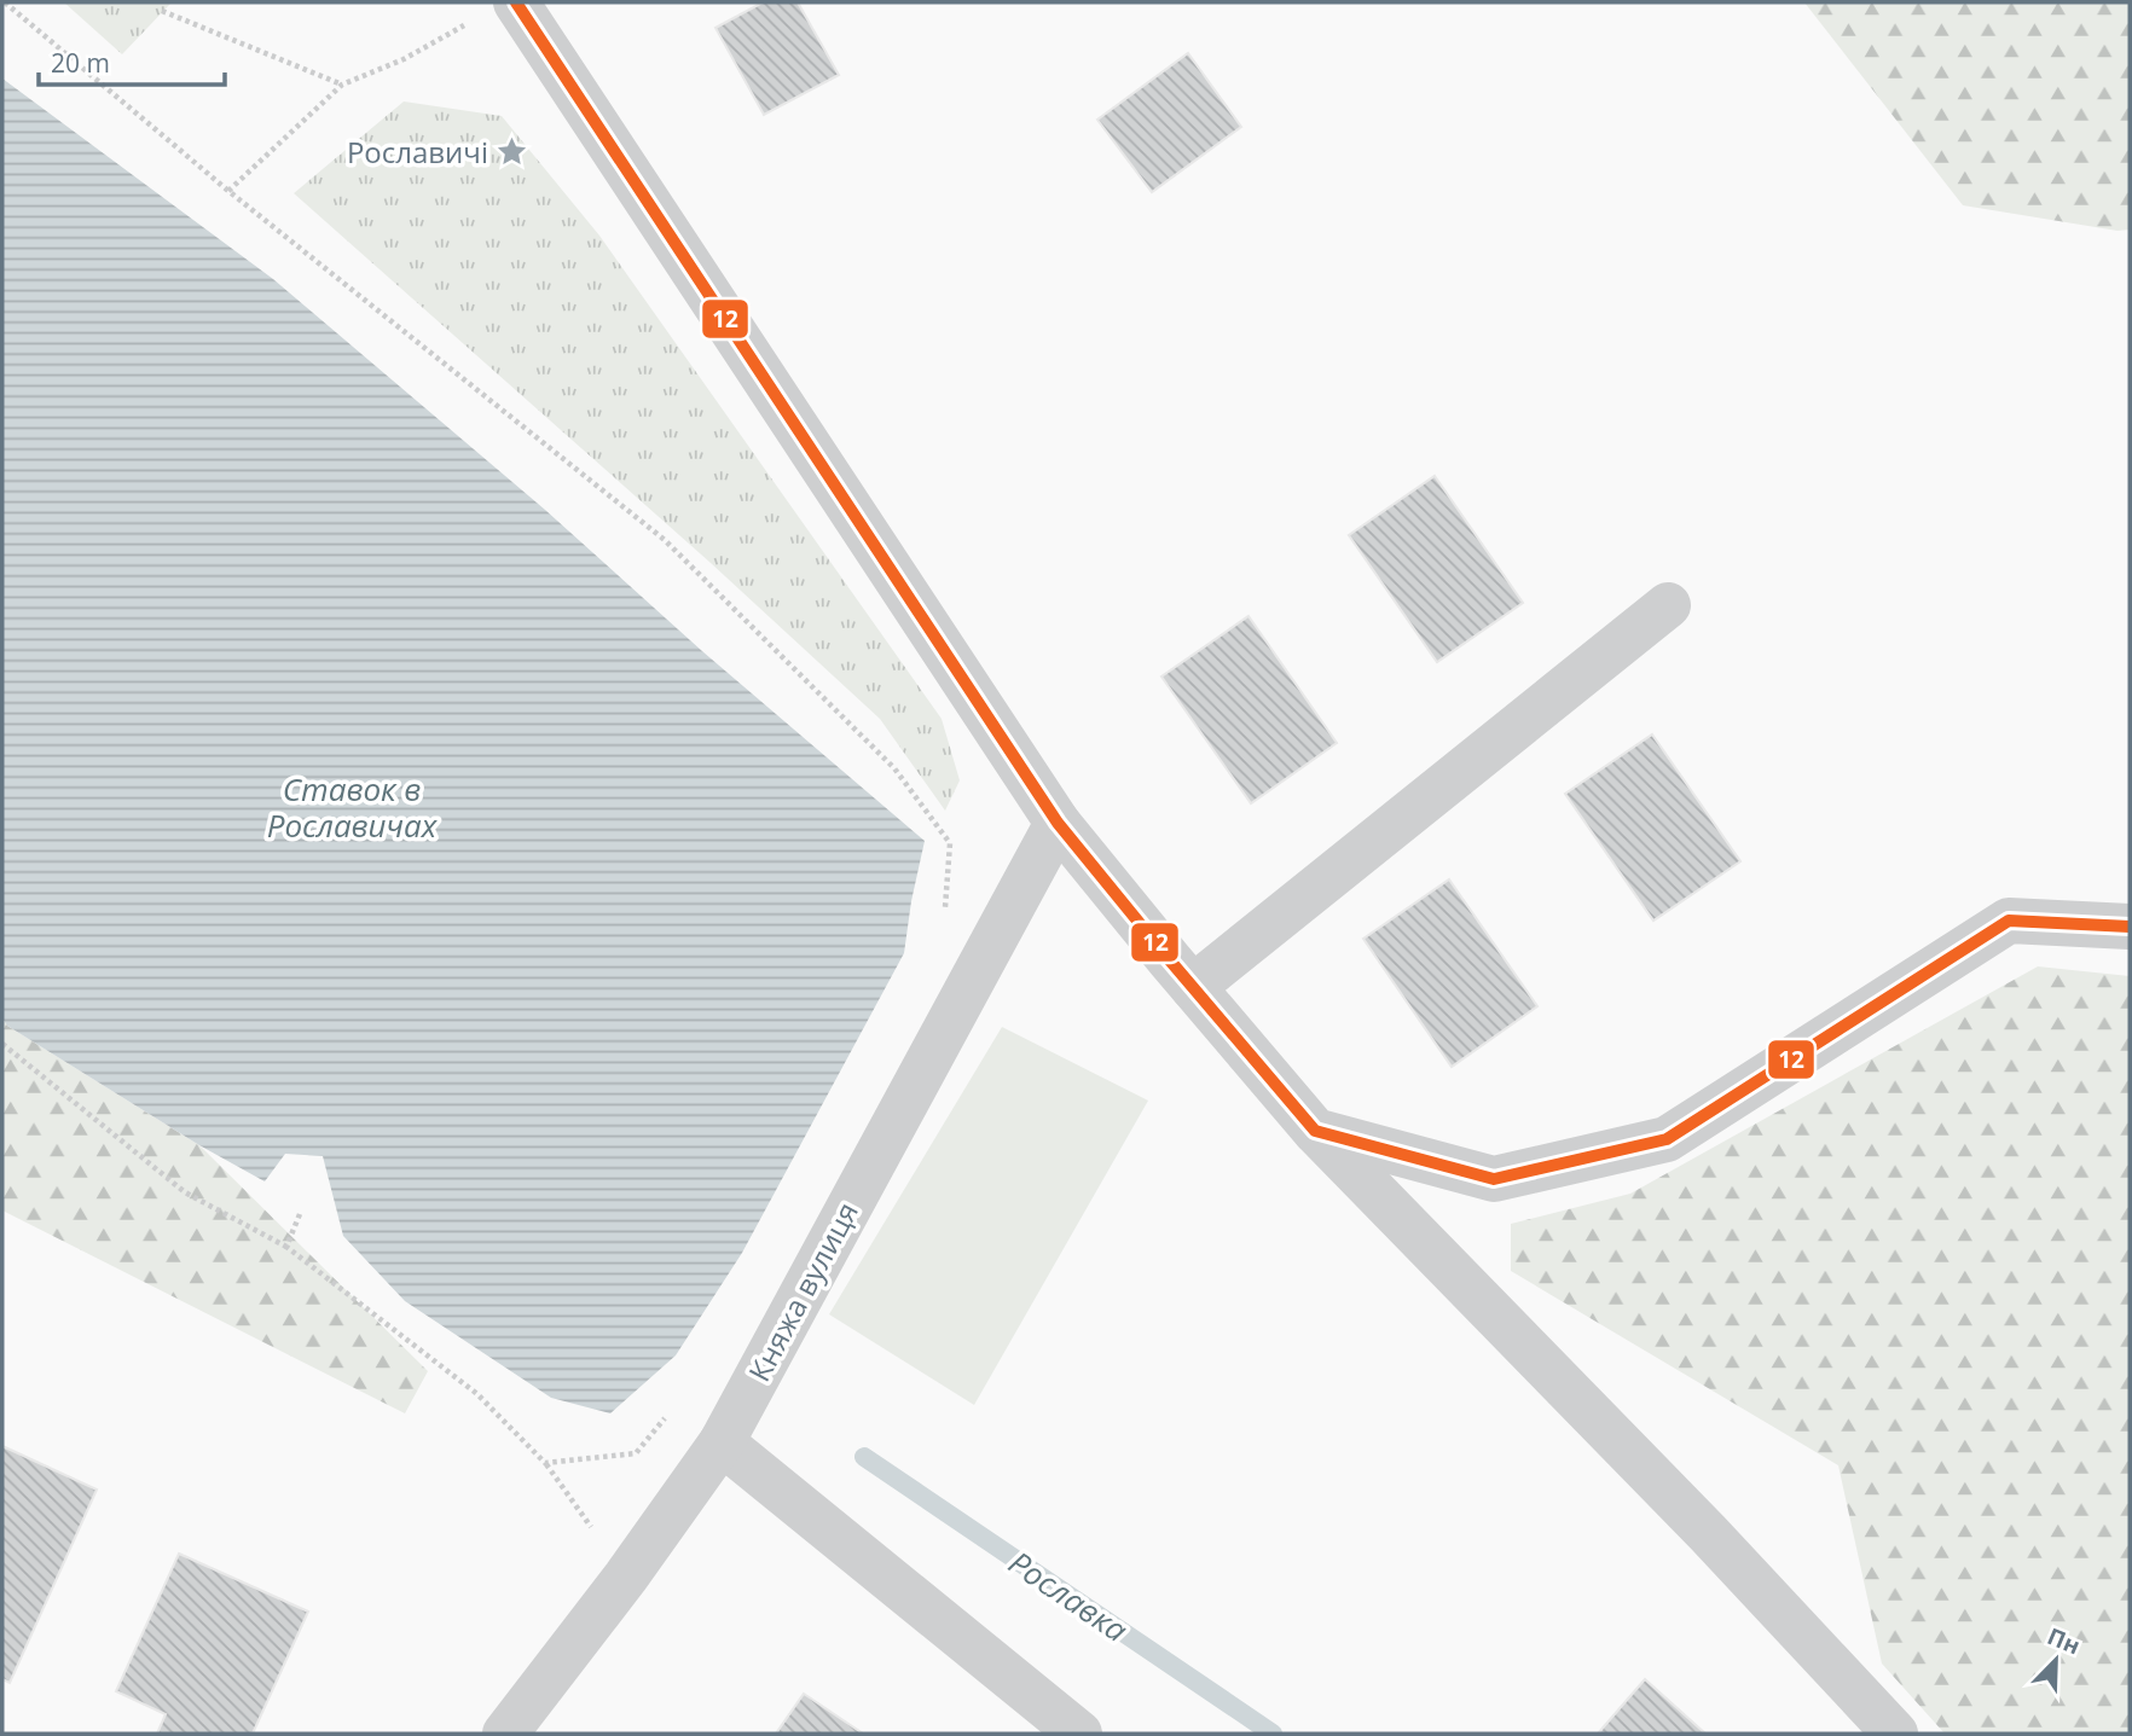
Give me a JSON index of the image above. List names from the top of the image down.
{
  "streets": {
    "street": ["Княжа вулиця"]
  },
  "water": ["Ставок в Рославичах", "Рославка"],
  "places": {
    "place": ["Рославичі"]
  },
  "lines": ["transit line 12"],
  "scale_bar": "20 m",
  "north": "top right"
}
